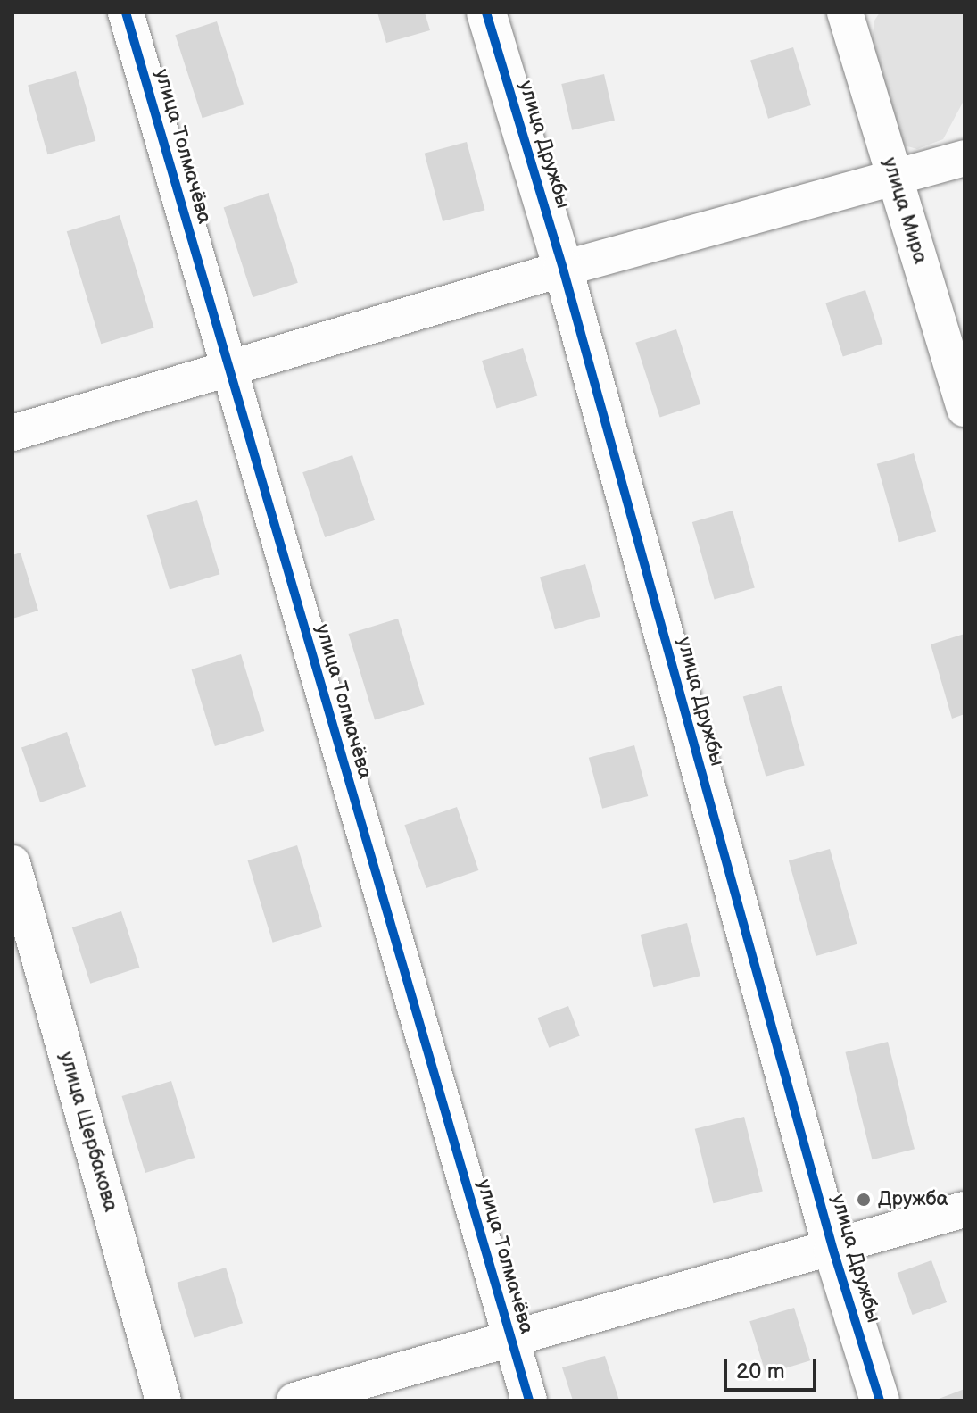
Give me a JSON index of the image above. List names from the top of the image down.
{
  "streets": {
    "street": [
      "улица Дружбы",
      "улица Толмачёва",
      "улица Мира",
      "улица Щербакова"
    ]
  },
  "places": ["Дружба"],
  "scale_bar": "20 m"
}
